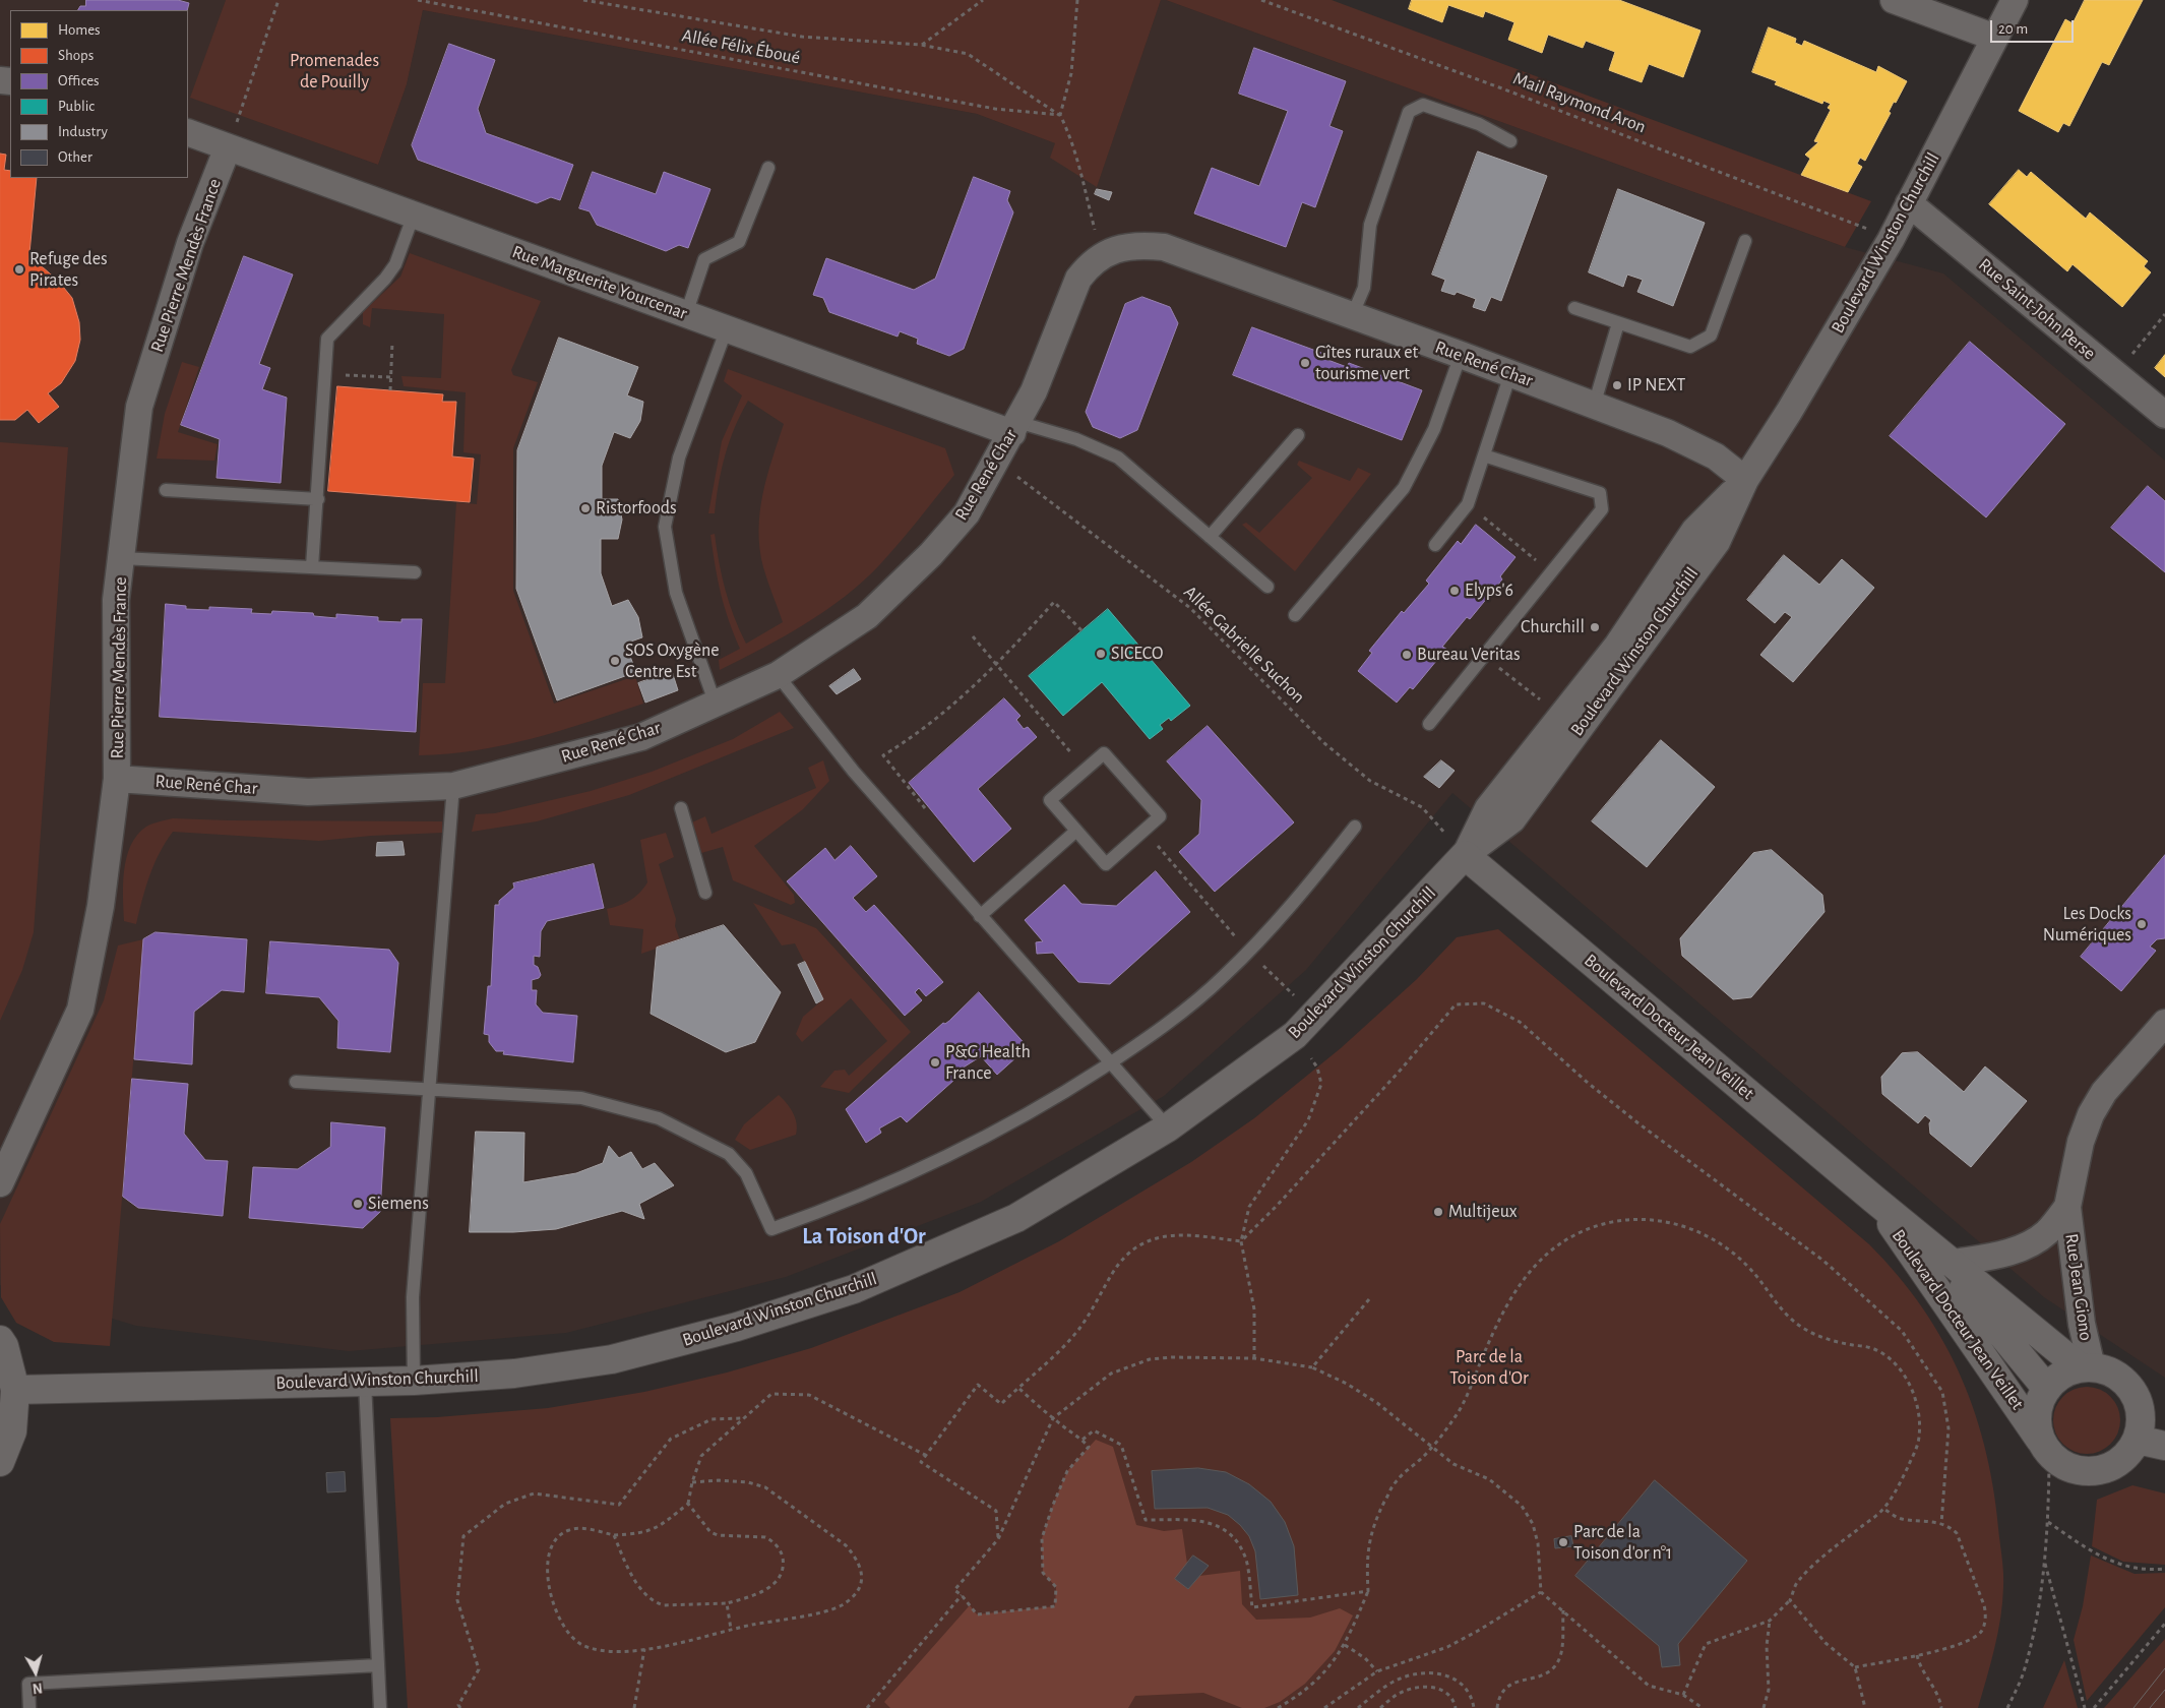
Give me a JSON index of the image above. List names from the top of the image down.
{
  "streets": {
    "street": [
      "Boulevard Winston Churchill",
      "Rue Pierre Mendès France",
      "Rue Marguerite Yourcenar",
      "Rue Saint-John Perse",
      "Rue René Char",
      "Boulevard Docteur Jean Veillet",
      "Rue Jean Giono"
    ],
    "path": ["Allée Félix Éboué", "Mail Raymond Aron", "Allée Gabrielle Suchon"]
  },
  "crossings": [
    ["Boulevard Winston Churchill", "Rue Saint-John Perse"],
    ["Boulevard Winston Churchill", "Rue René Char"],
    ["Boulevard Winston Churchill", "Allée Gabrielle Suchon"],
    ["Boulevard Winston Churchill", "Boulevard Docteur Jean Veillet"],
    ["Rue Pierre Mendès France", "Rue Marguerite Yourcenar"],
    ["Rue Pierre Mendès France", "Rue René Char"],
    ["Rue Marguerite Yourcenar", "Rue René Char"],
    ["Rue René Char", "Allée Gabrielle Suchon"],
    ["Allée Gabrielle Suchon", "Boulevard Docteur Jean Veillet"],
    ["Boulevard Docteur Jean Veillet", "Rue Jean Giono"]
  ],
  "districts": ["La Toison d'Or"],
  "parks": ["Promenades de Pouilly", "Parc de la Toison d'Or"],
  "places": [
    "Refuge des Pirates",
    "Gîtes ruraux et tourisme vert",
    "IP NEXT",
    "Ristorfoods",
    "Elyps'6",
    "Churchill",
    "SICECO",
    "Bureau Veritas",
    "SOS Oxygène Centre Est",
    "Les Docks Numériques",
    "P&G Health France",
    "Siemens",
    "Multijeux",
    "Parc de la Toison d'or n°1"
  ],
  "legend": [
    "Homes",
    "Shops",
    "Offices",
    "Public",
    "Industry",
    "Other"
  ],
  "scale_bar": "20 m",
  "north": "bottom"
}
